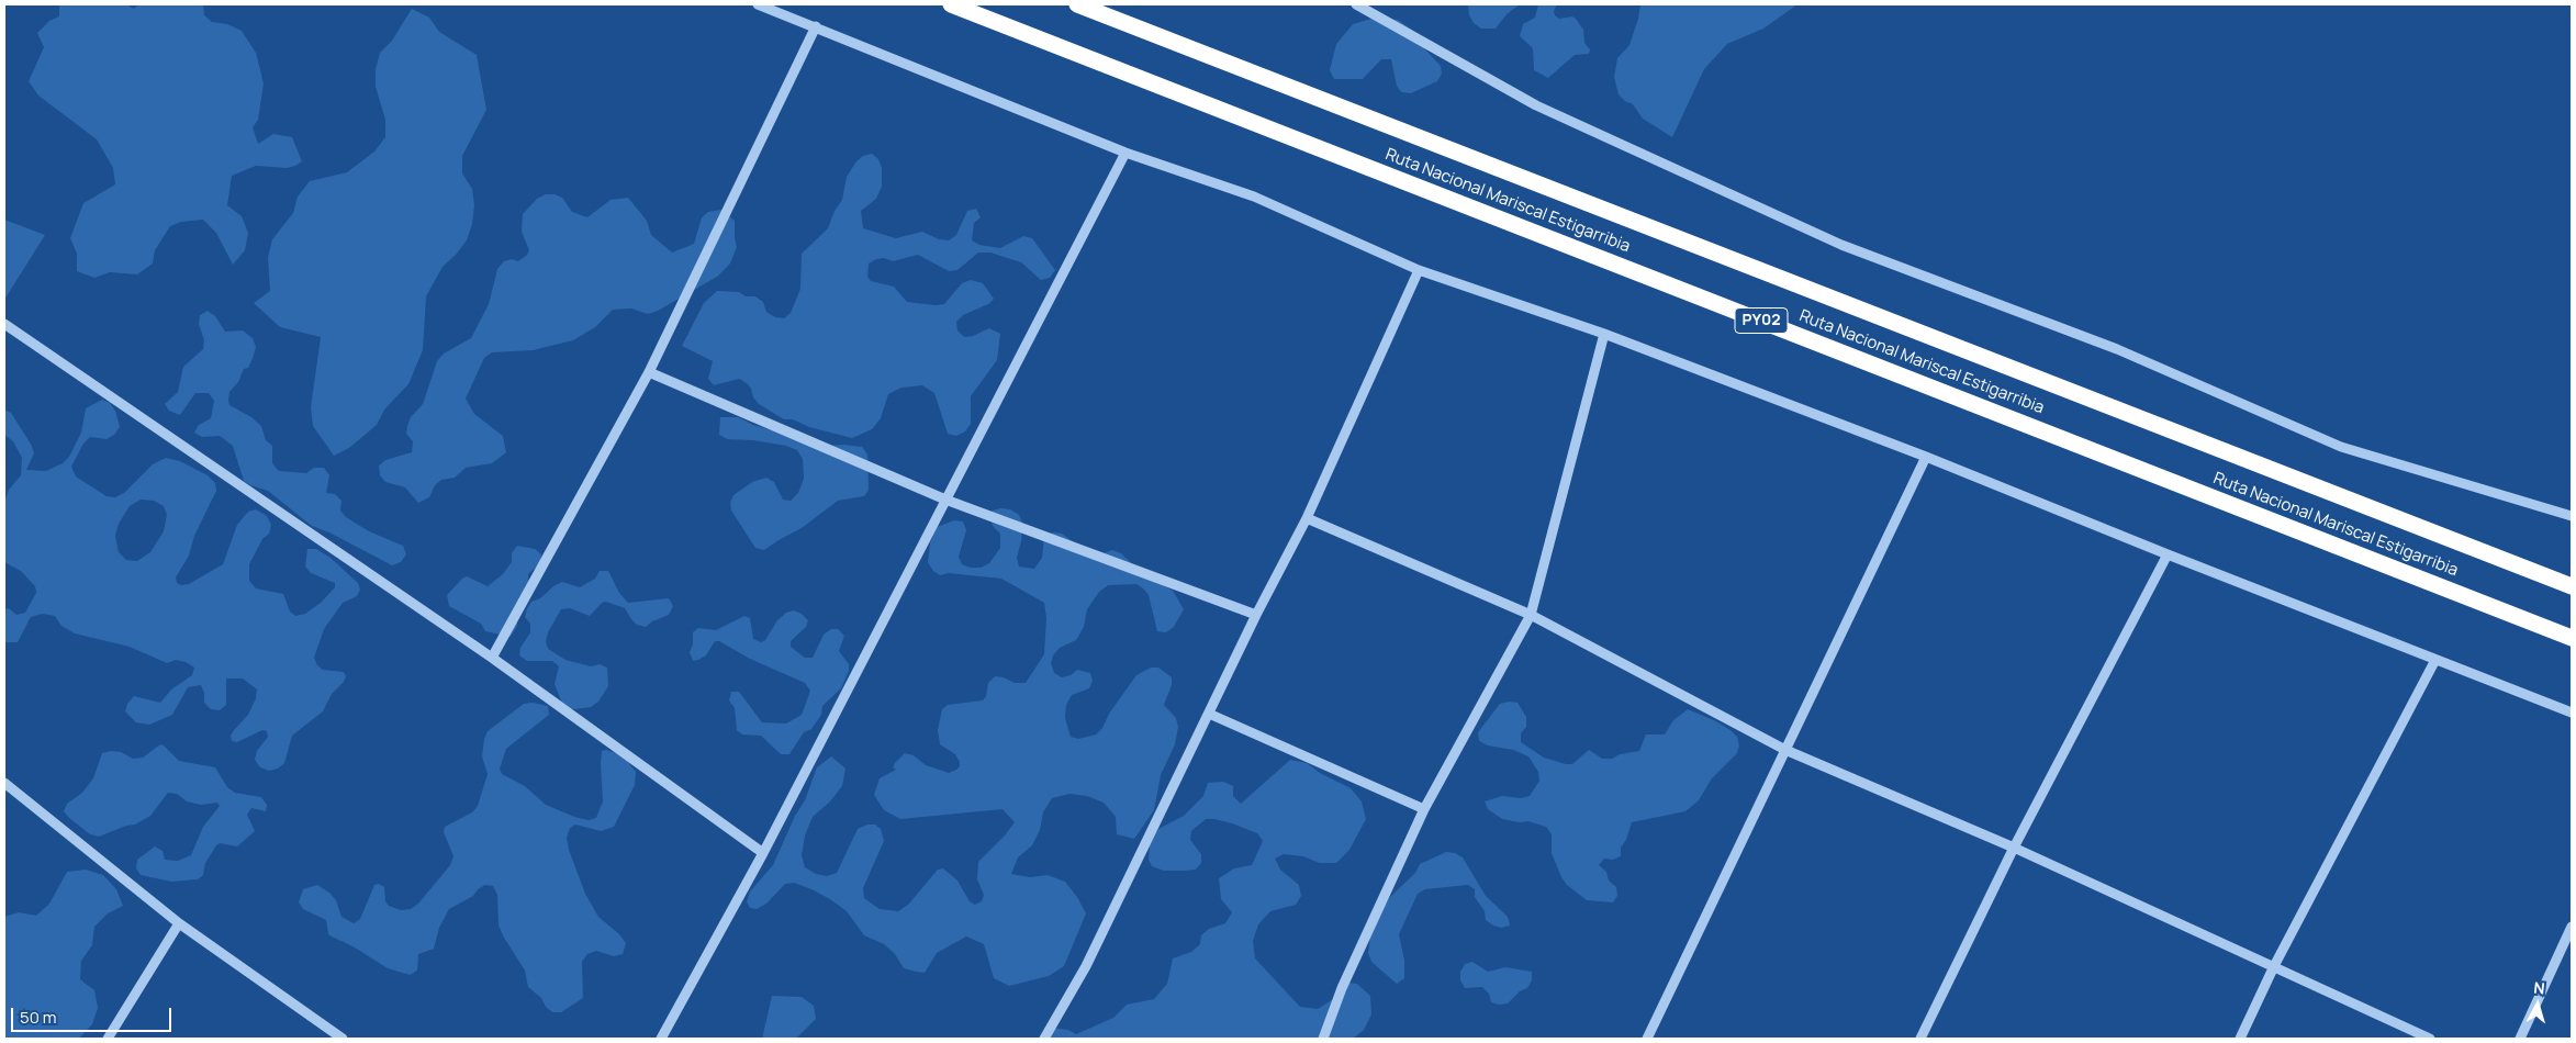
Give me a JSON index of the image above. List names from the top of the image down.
{
  "streets": {
    "highway": ["Ruta Nacional Mariscal Estigarribia", "PY02"]
  },
  "scale_bar": "50 m",
  "north": "top"
}
